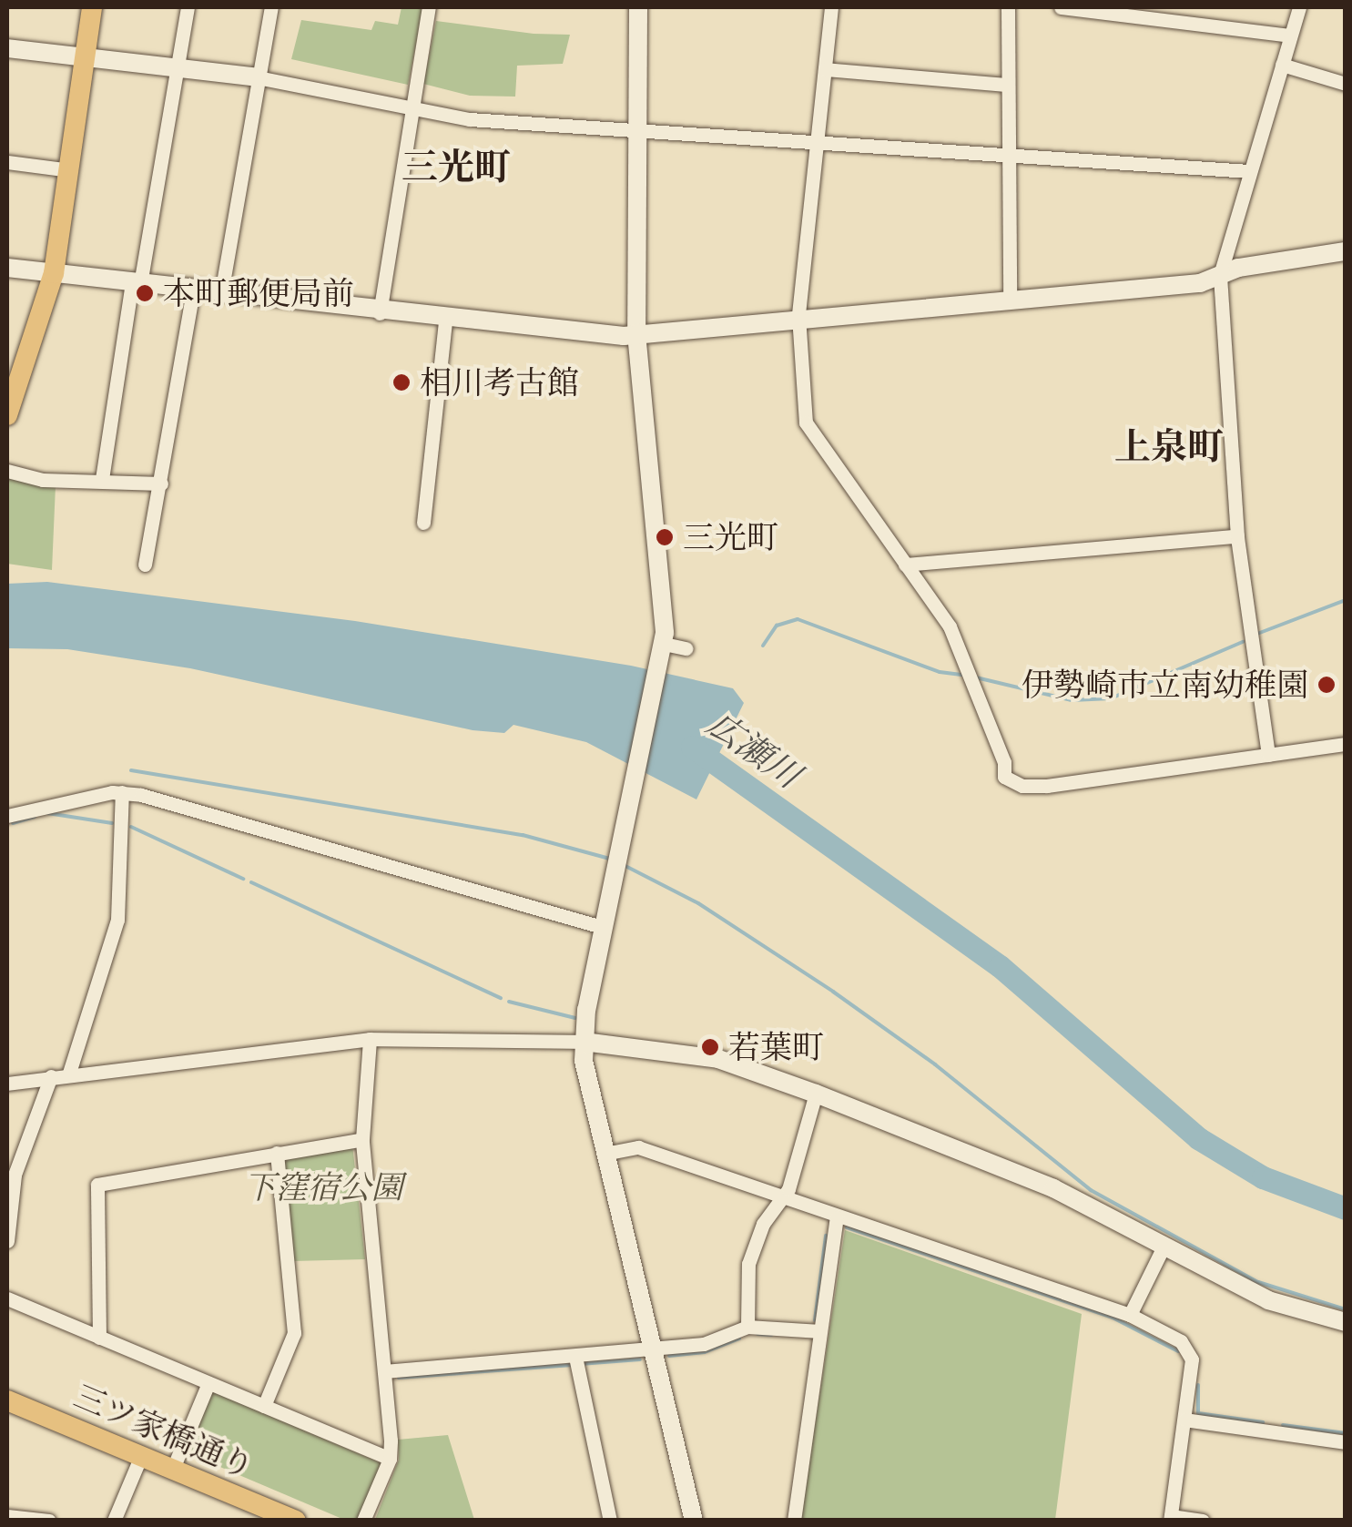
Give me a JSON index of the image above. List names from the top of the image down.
{
  "streets": {
    "main road": ["三ツ家橋通り"]
  },
  "districts": ["三光町", "上泉町"],
  "water": ["広瀬川"],
  "parks": ["下窪宿公園"],
  "places": [
    "本町郵便局前",
    "相川考古館",
    "三光町",
    "伊勢崎市立南幼稚園",
    "若葉町"
  ]
}
